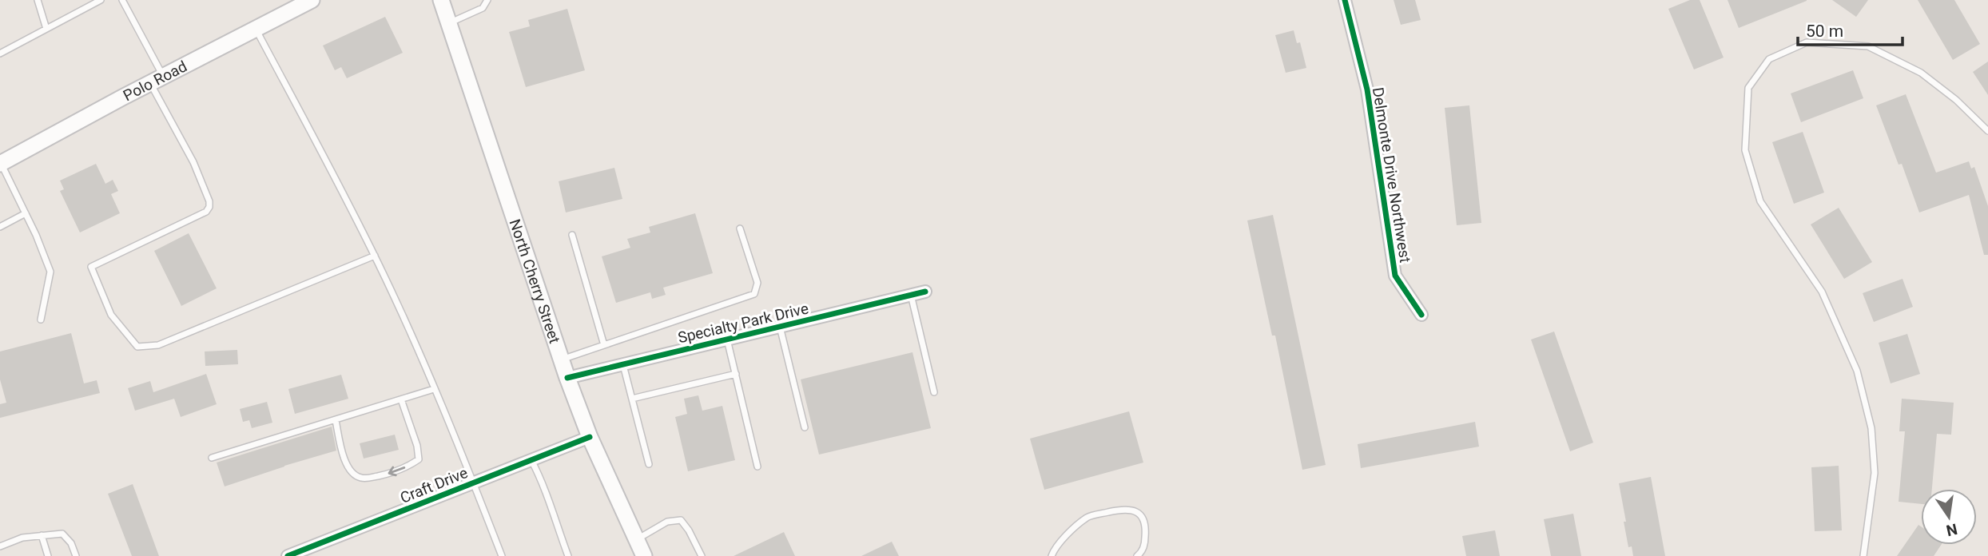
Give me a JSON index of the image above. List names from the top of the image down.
{
  "streets": {
    "main road": ["Polo Road", "North Cherry Street"],
    "street": ["Delmonte Drive Northwest", "Specialty Park Drive", "Craft Drive"]
  },
  "crossings": [
    ["North Cherry Street", "Specialty Park Drive"],
    ["North Cherry Street", "Craft Drive"]
  ],
  "scale_bar": "50 m",
  "north": "bottom"
}
